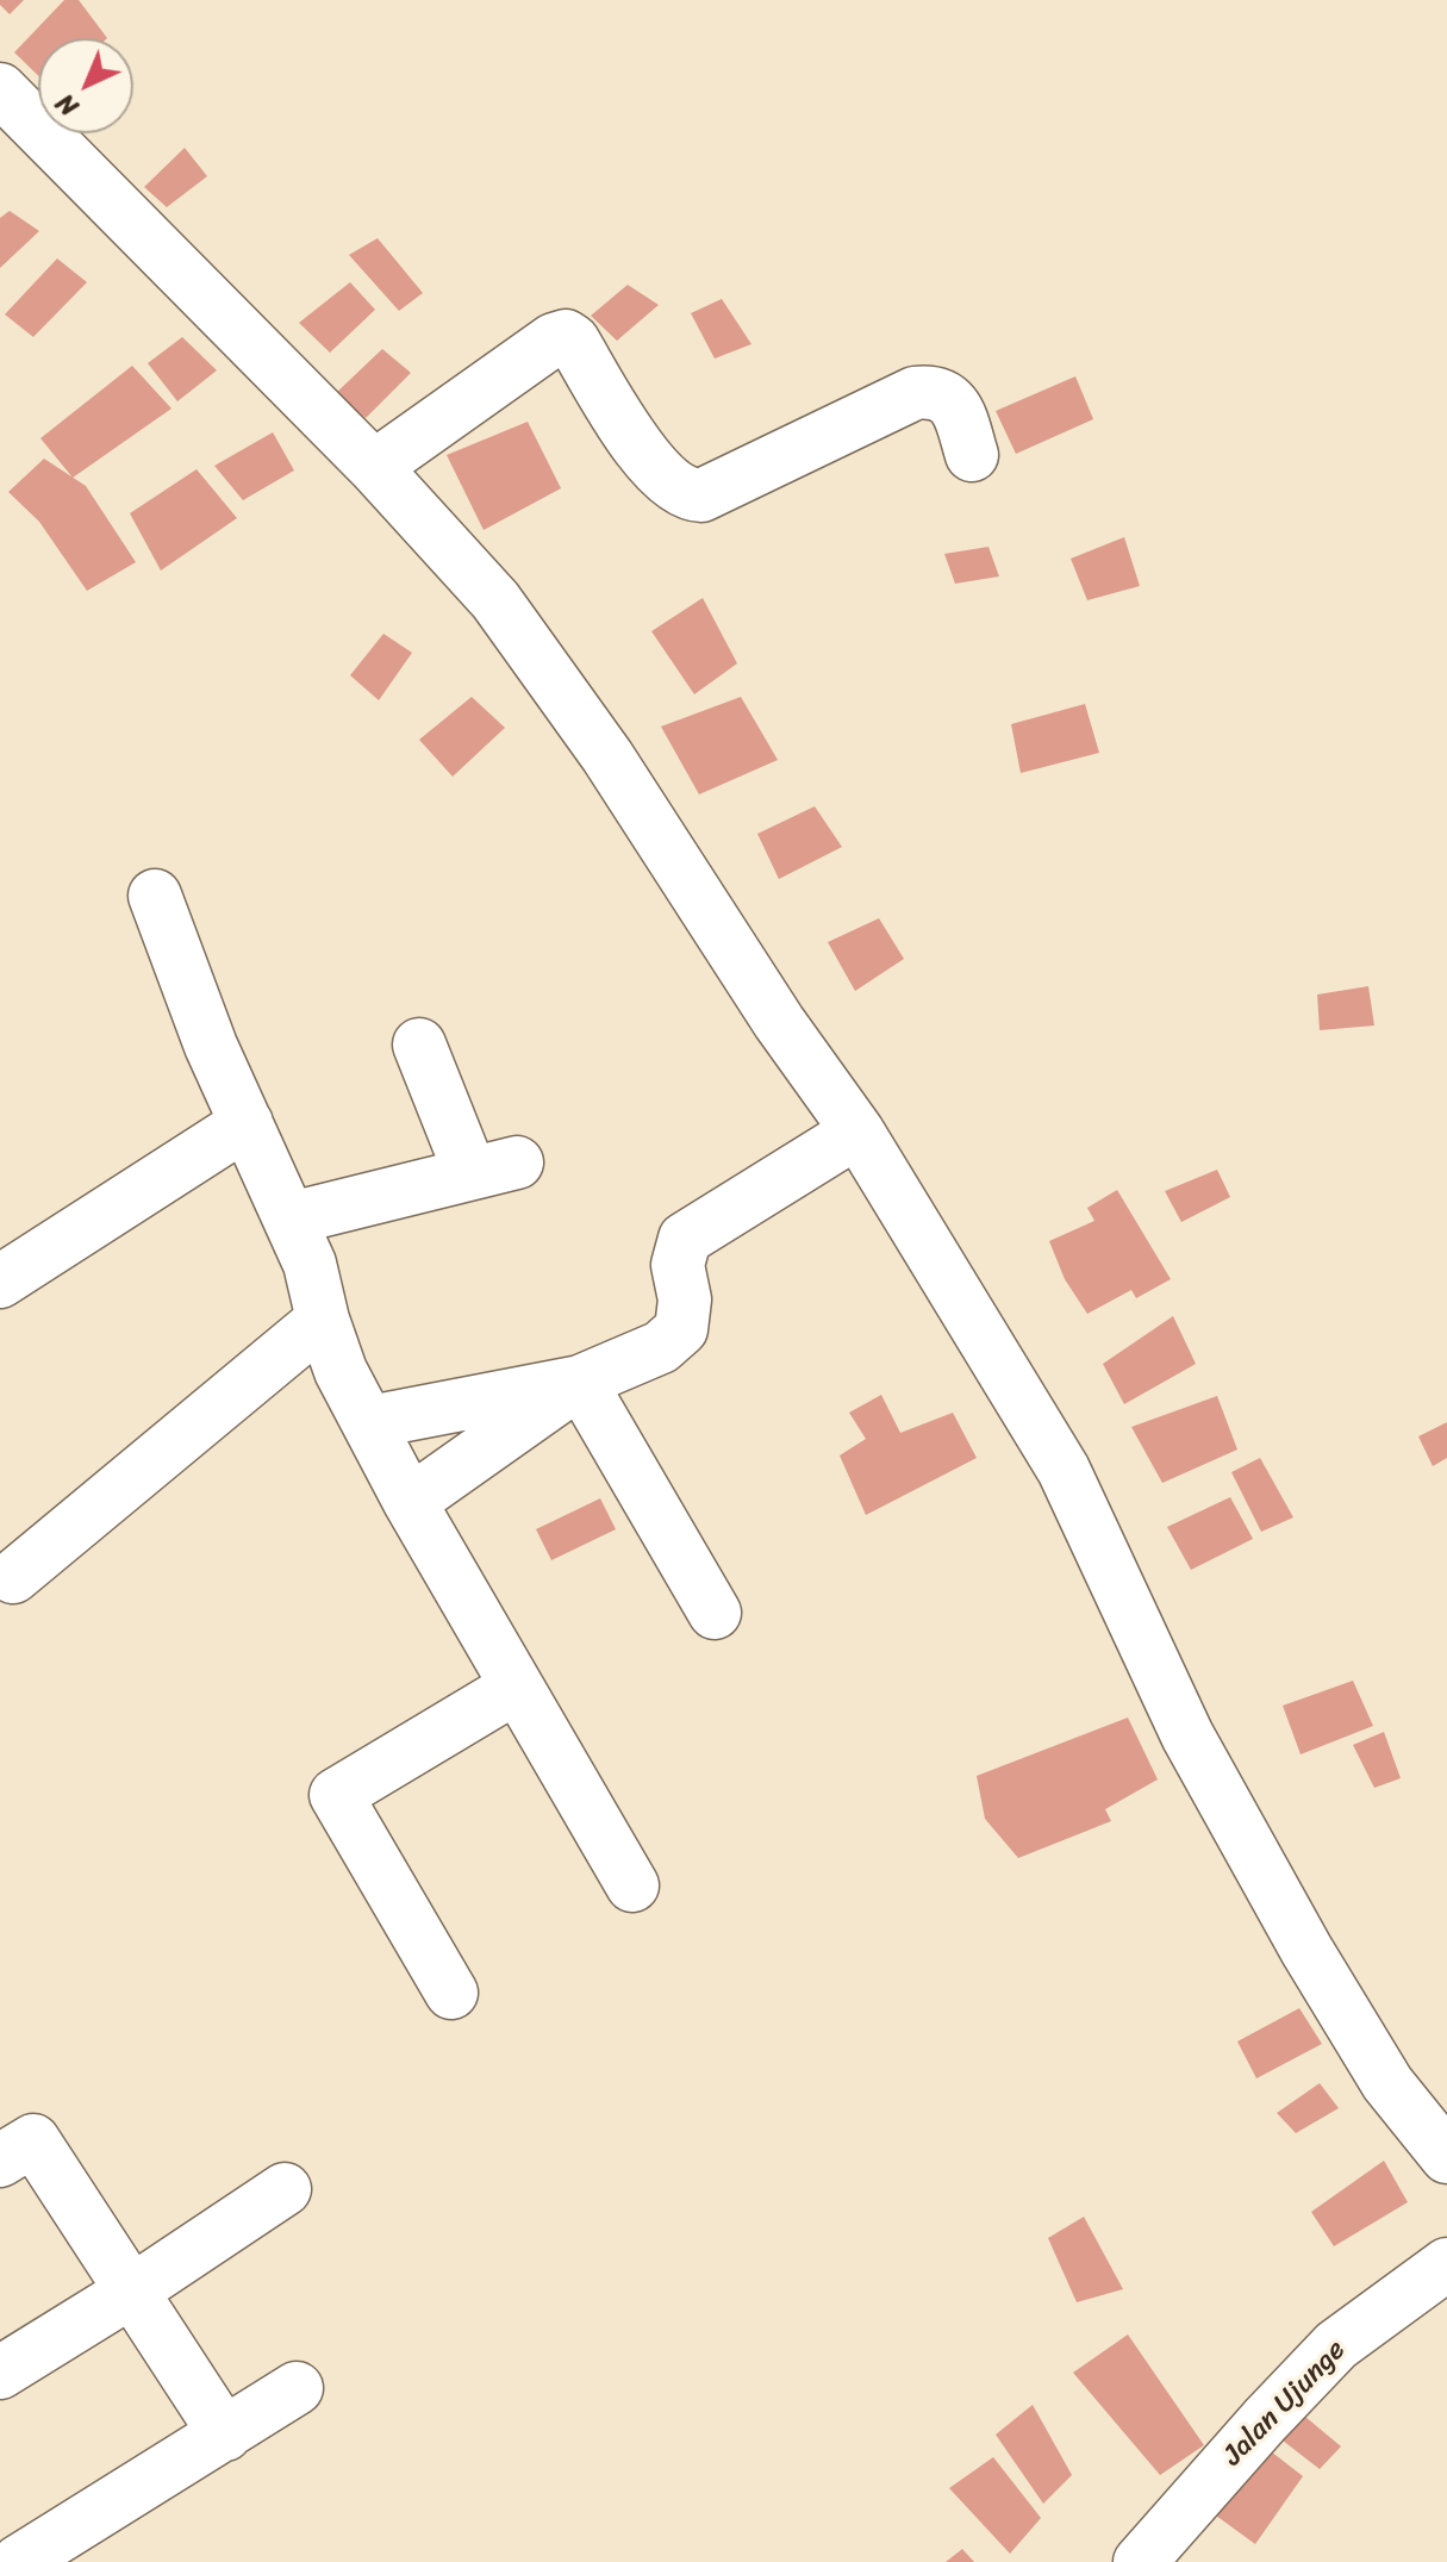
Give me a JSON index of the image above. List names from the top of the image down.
{
  "streets": {
    "street": ["Jalan Ujunge"]
  },
  "north": "bottom left"
}
